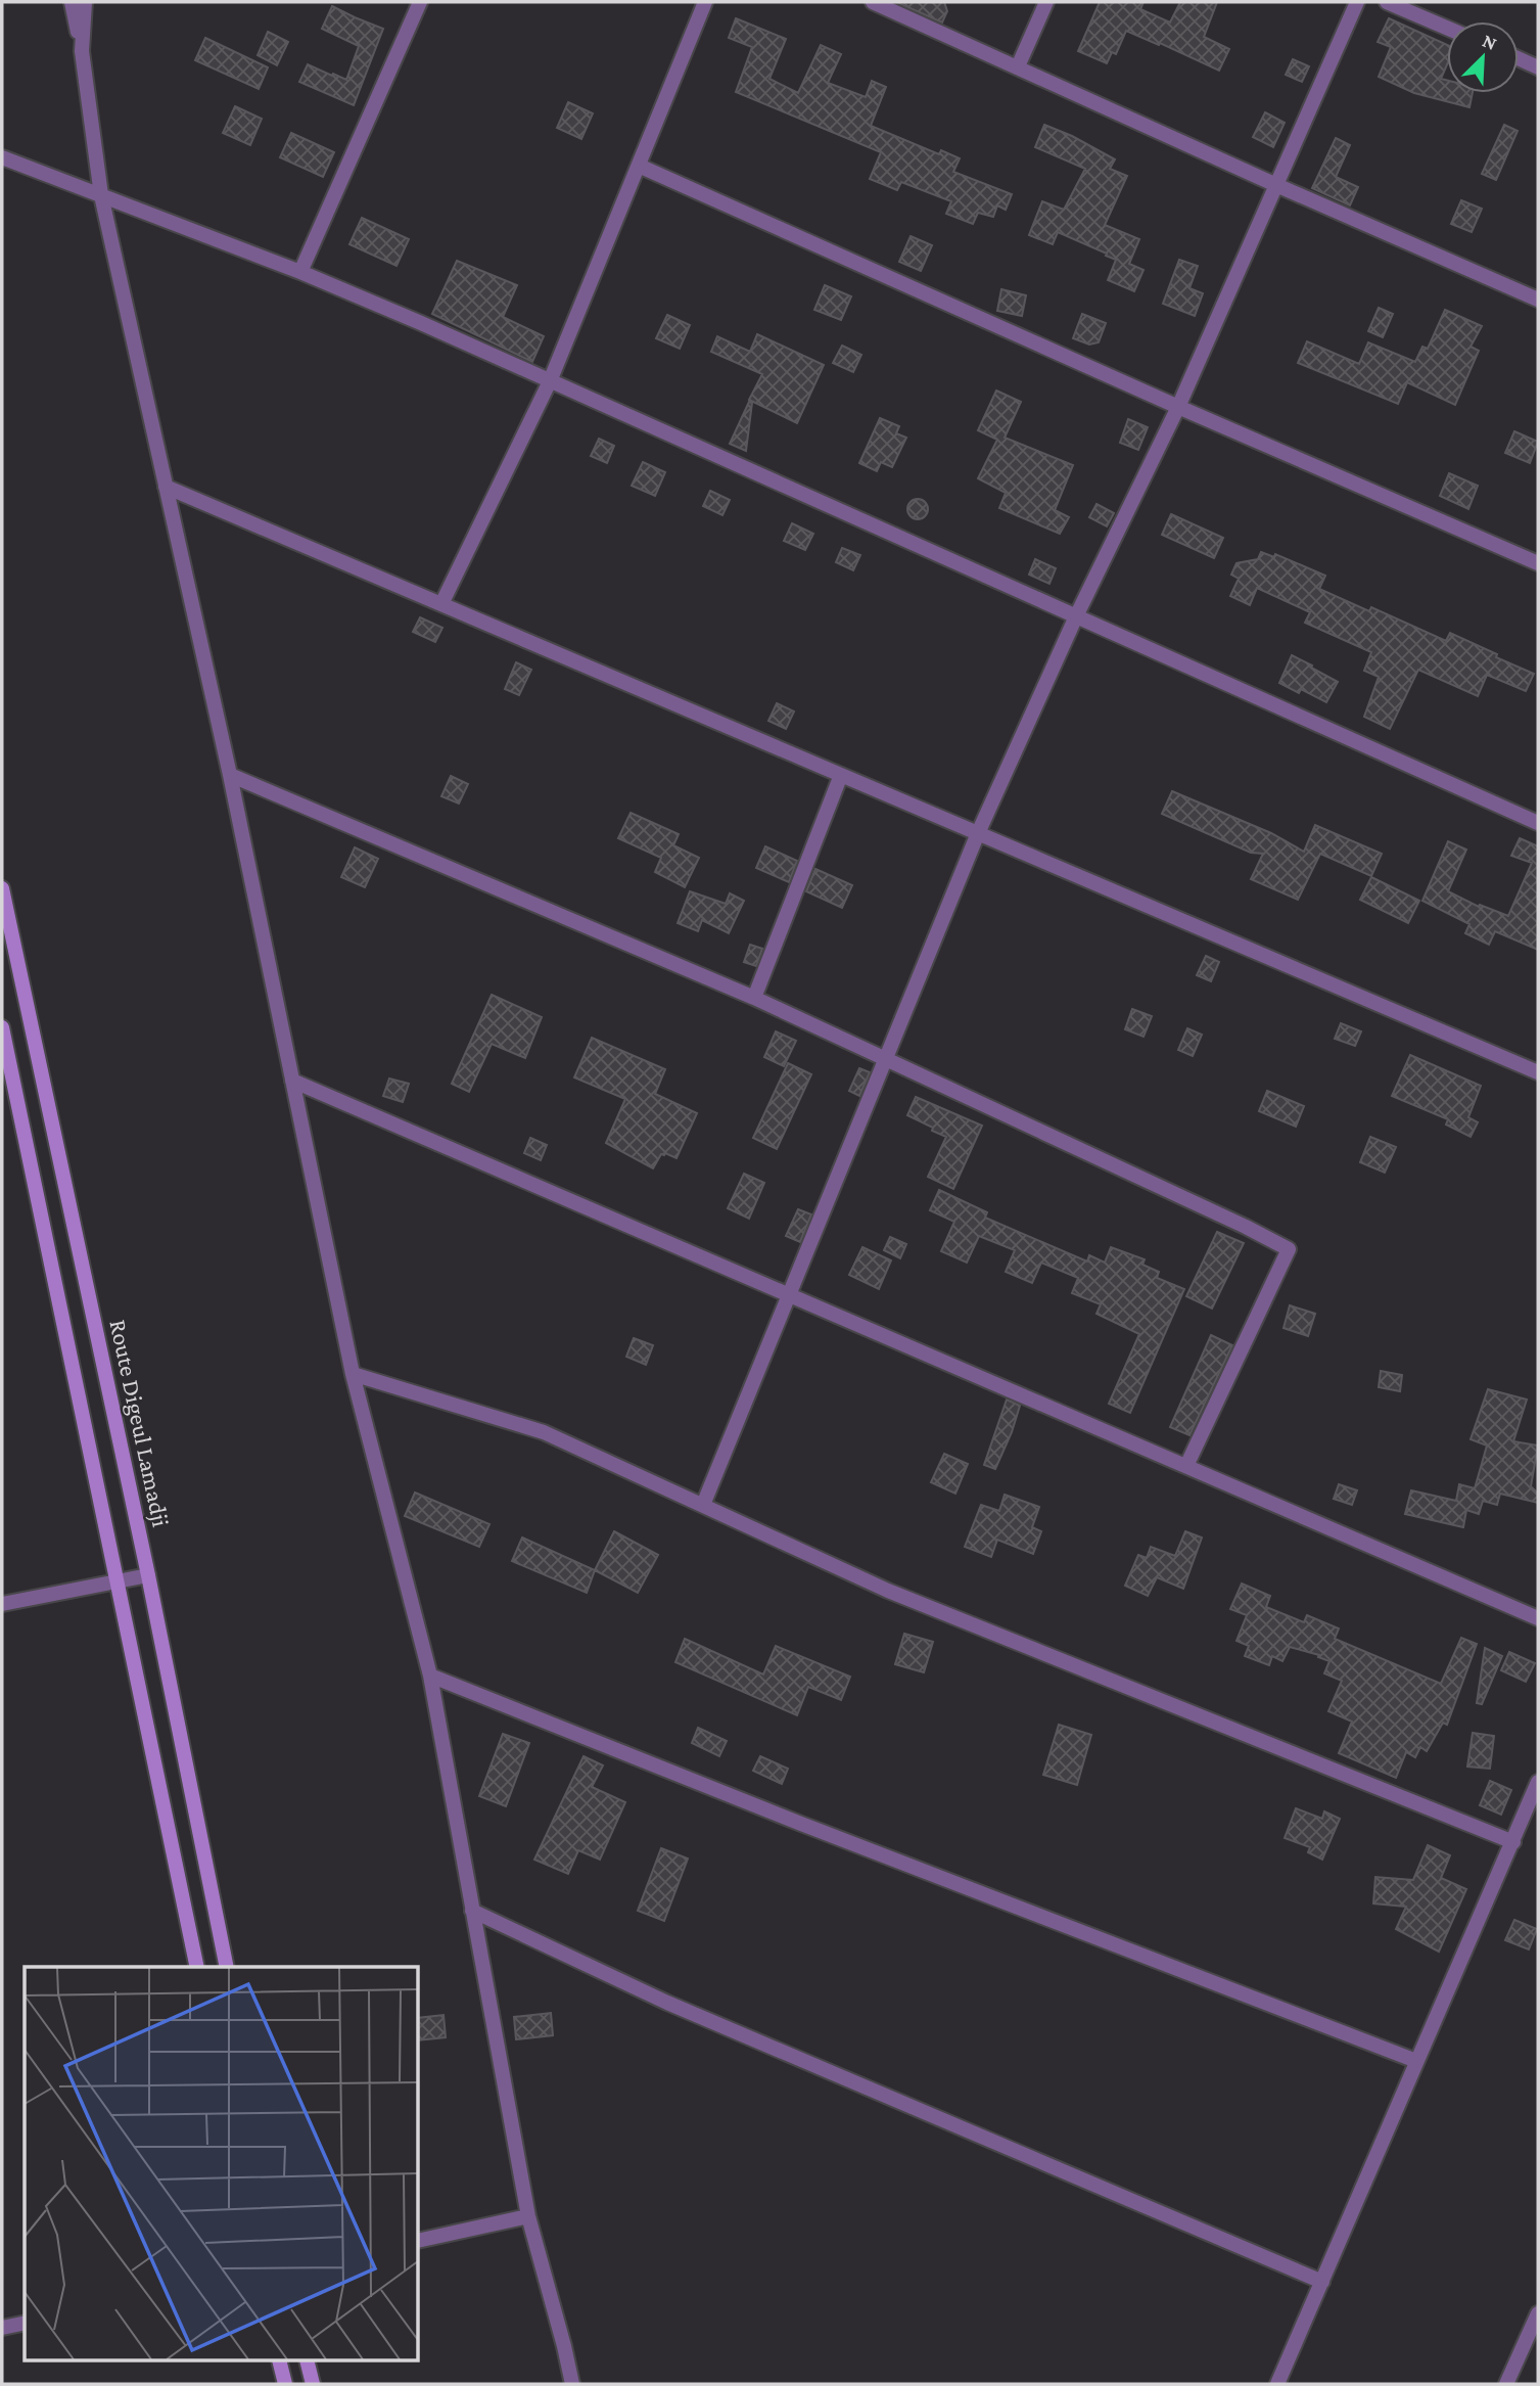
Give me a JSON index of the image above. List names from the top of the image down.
{
  "streets": {
    "main road": ["Route Digeul Lamadji"]
  },
  "north": "top right"
}
